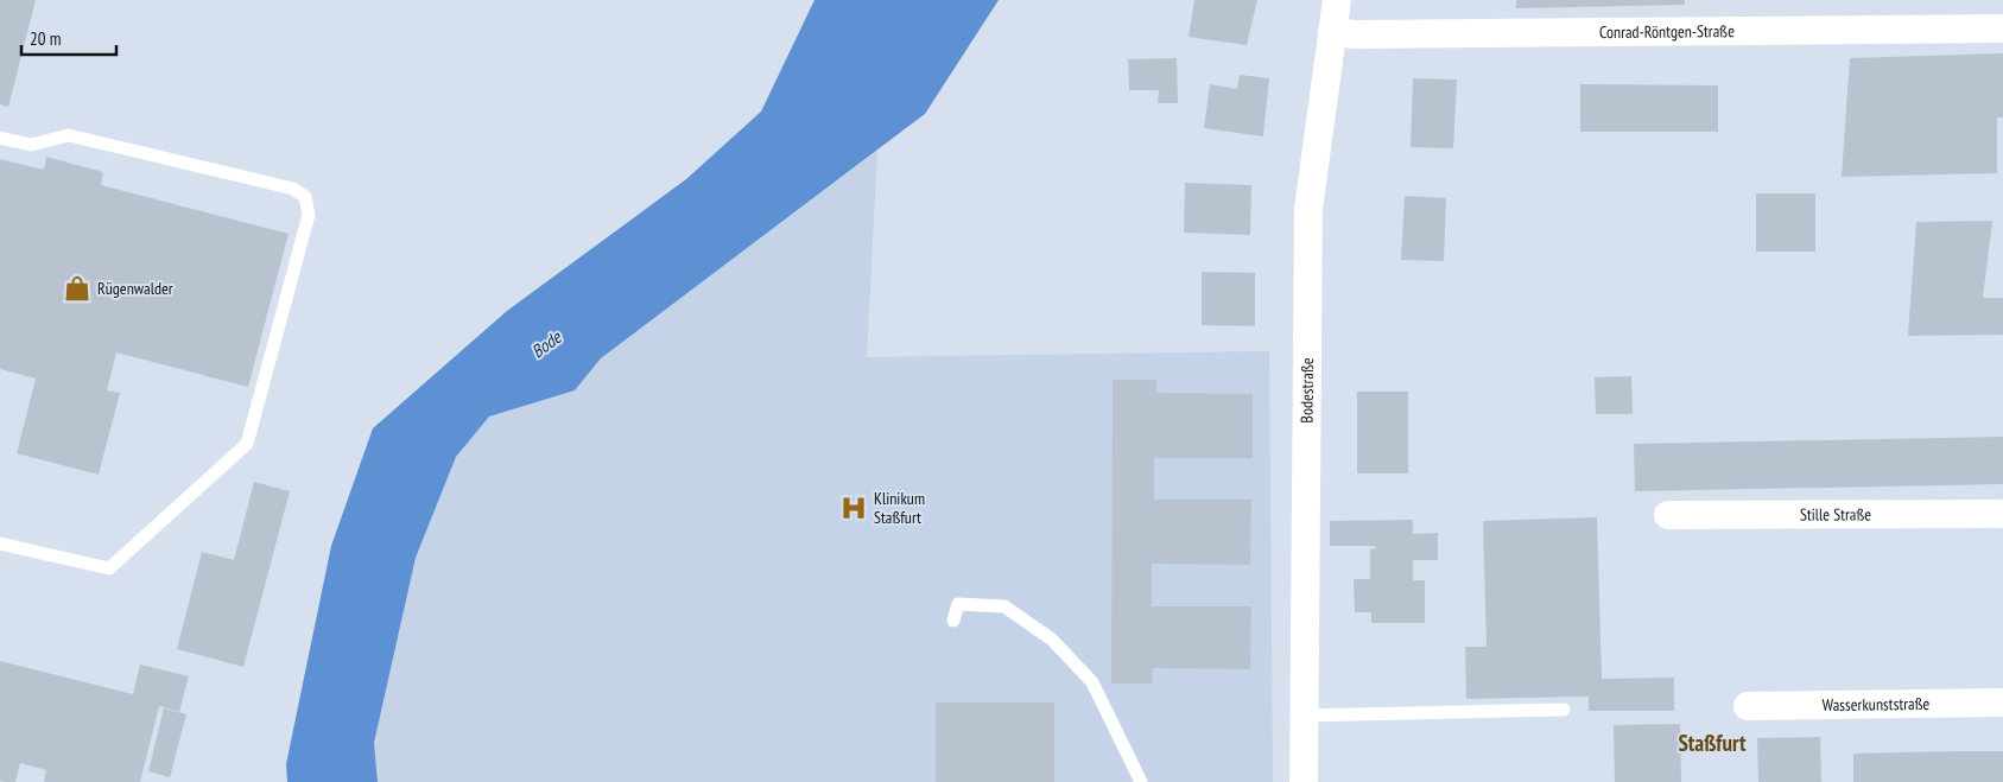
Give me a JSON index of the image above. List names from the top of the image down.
{
  "streets": {
    "street": [
      "Conrad-Röntgen-Straße",
      "Bodestraße",
      "Stille Straße",
      "Wasserkunststraße"
    ]
  },
  "crossings": [
    ["Conrad-Röntgen-Straße", "Bodestraße"]
  ],
  "districts": ["Staßfurt"],
  "water": ["Bode"],
  "places": {
    "shop": ["Rügenwalder"],
    "hospital": ["Klinikum Staßfurt"]
  },
  "scale_bar": "20 m"
}
